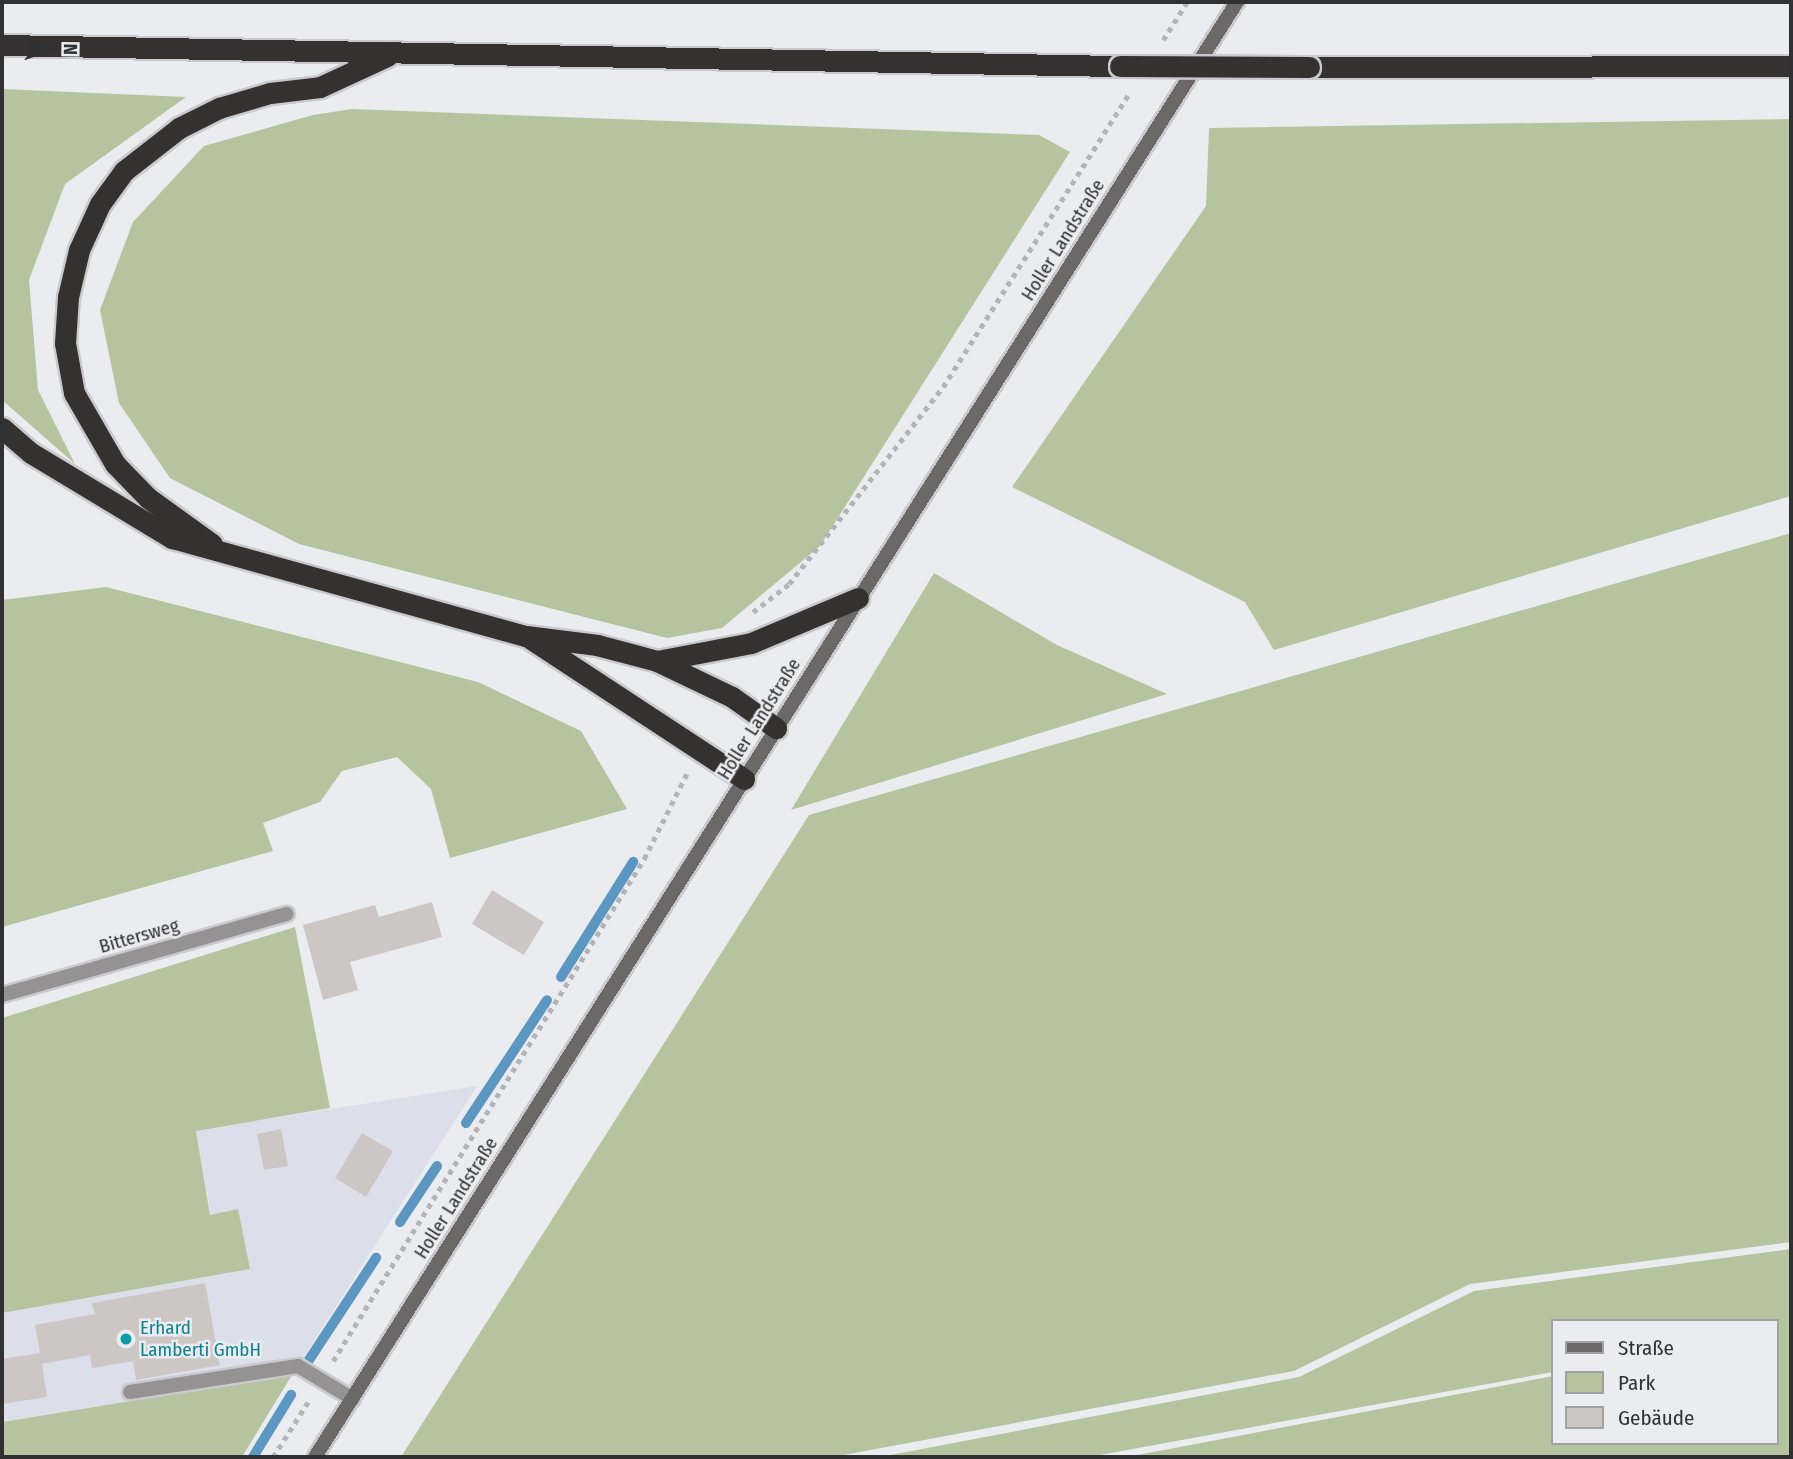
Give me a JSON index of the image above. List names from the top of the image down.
{
  "streets": {
    "main road": ["Holler Landstraße"],
    "street": ["Bittersweg"]
  },
  "places": ["Erhard Lamberti GmbH"],
  "legend": ["Straße", "Park", "Gebäude"],
  "north": "right"
}
